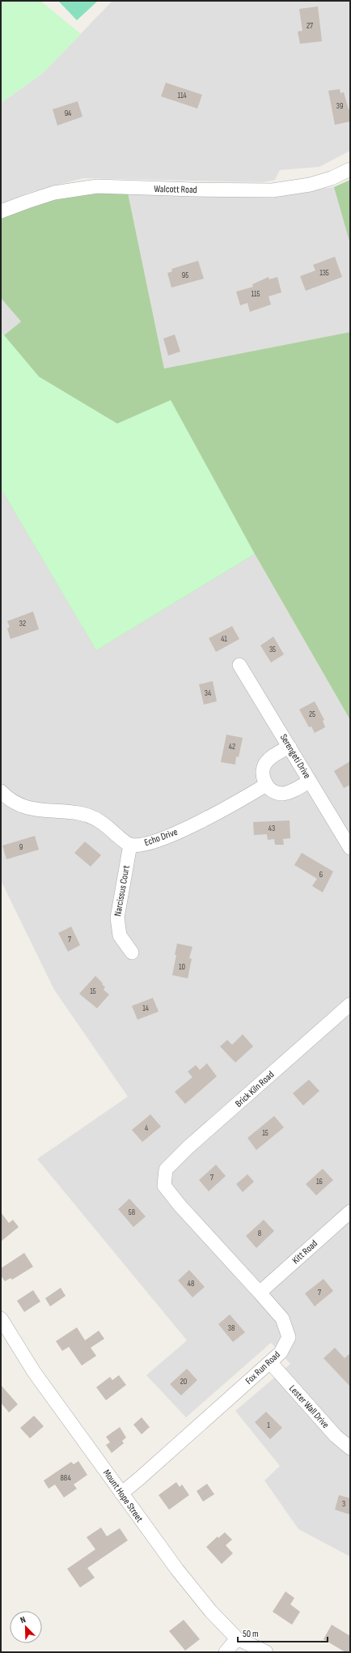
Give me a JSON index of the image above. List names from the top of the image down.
{
  "streets": {
    "street": [
      "Walcott Road",
      "Serengeti Drive",
      "Echo Drive",
      "Narcissus Court",
      "Brick Kiln Road",
      "Kitt Road",
      "Fox Run Road",
      "Lester Wall Drive",
      "Mount Hope Street"
    ]
  },
  "crossings": [
    ["Serengeti Drive", "Echo Drive"],
    ["Echo Drive", "Narcissus Court"],
    ["Brick Kiln Road", "Fox Run Road"],
    ["Kitt Road", "Fox Run Road"],
    ["Fox Run Road", "Lester Wall Drive"],
    ["Fox Run Road", "Mount Hope Street"]
  ],
  "house_numbers": [
    "27",
    "114",
    "39",
    "94",
    "135",
    "95",
    "115",
    "32",
    "41",
    "35",
    "34",
    "25",
    "42",
    "43",
    "9",
    "6",
    "7",
    "10",
    "15",
    "14",
    "4",
    "15",
    "7",
    "16",
    "58",
    "8",
    "48",
    "7",
    "38",
    "20",
    "1",
    "884",
    "3"
  ],
  "scale_bar": "50 m",
  "north": "top left"
}
